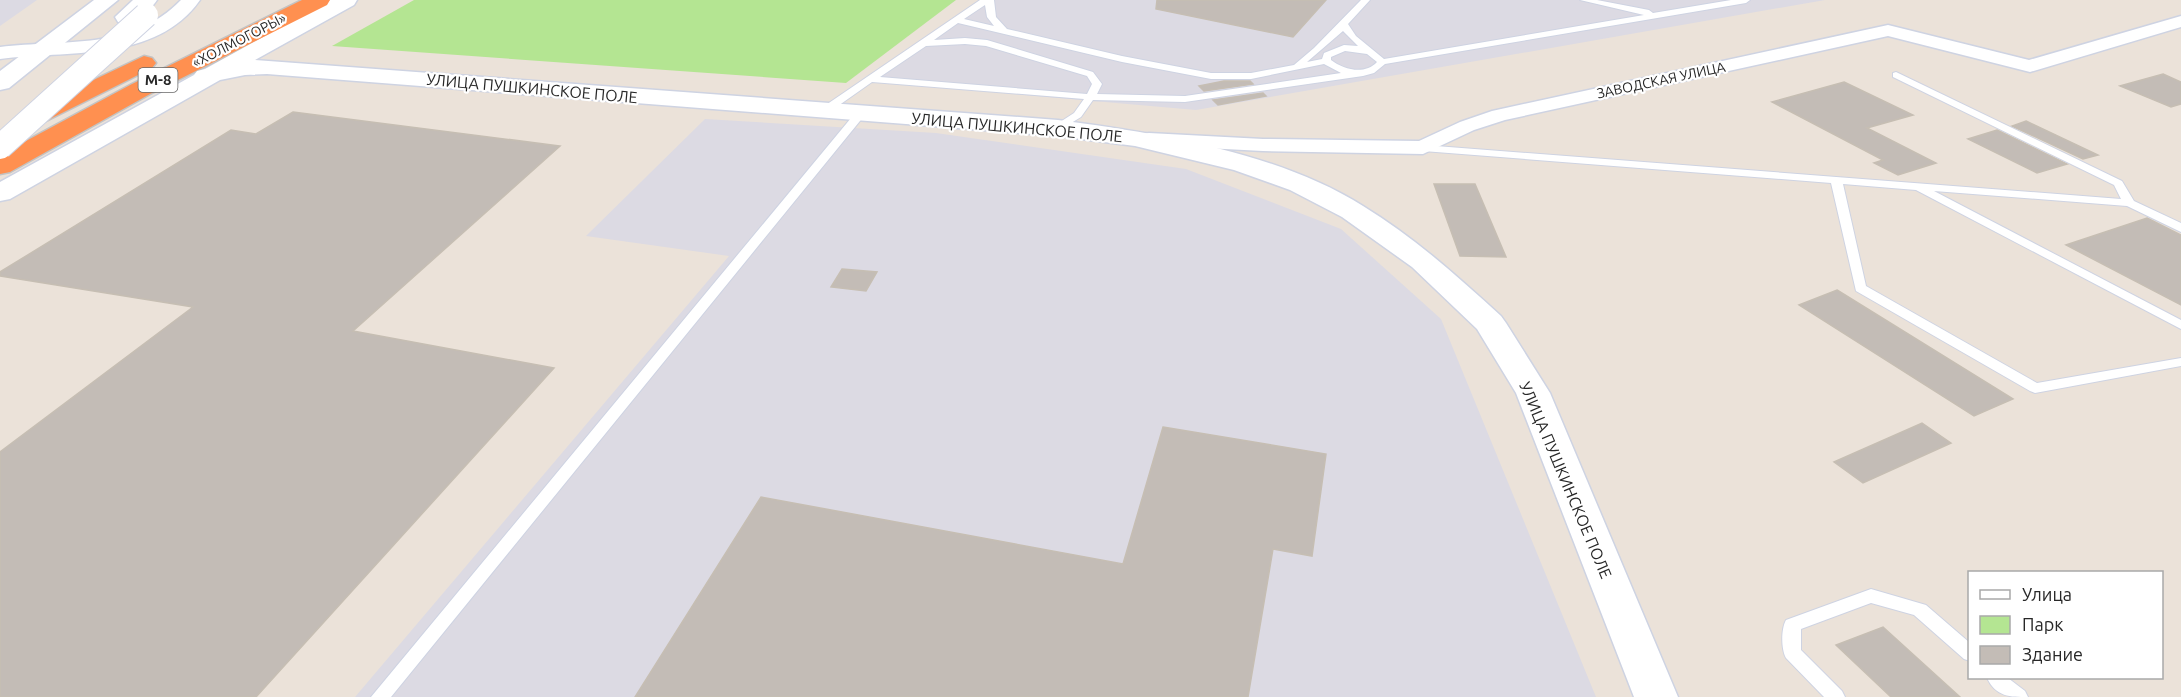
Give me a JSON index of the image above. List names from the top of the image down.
{
  "streets": {
    "highway": ["«ХОЛМОГОРЫ»", "М-8"],
    "main road": ["УЛИЦА ПУШКИНСКОЕ ПОЛЕ"],
    "street": ["ЗАВОДСКАЯ УЛИЦА"]
  },
  "crossings": [
    ["ЗАВОДСКАЯ УЛИЦА", "УЛИЦА ПУШКИНСКОЕ ПОЛЕ"]
  ],
  "legend": ["Улица", "Парк", "Здание"]
}
